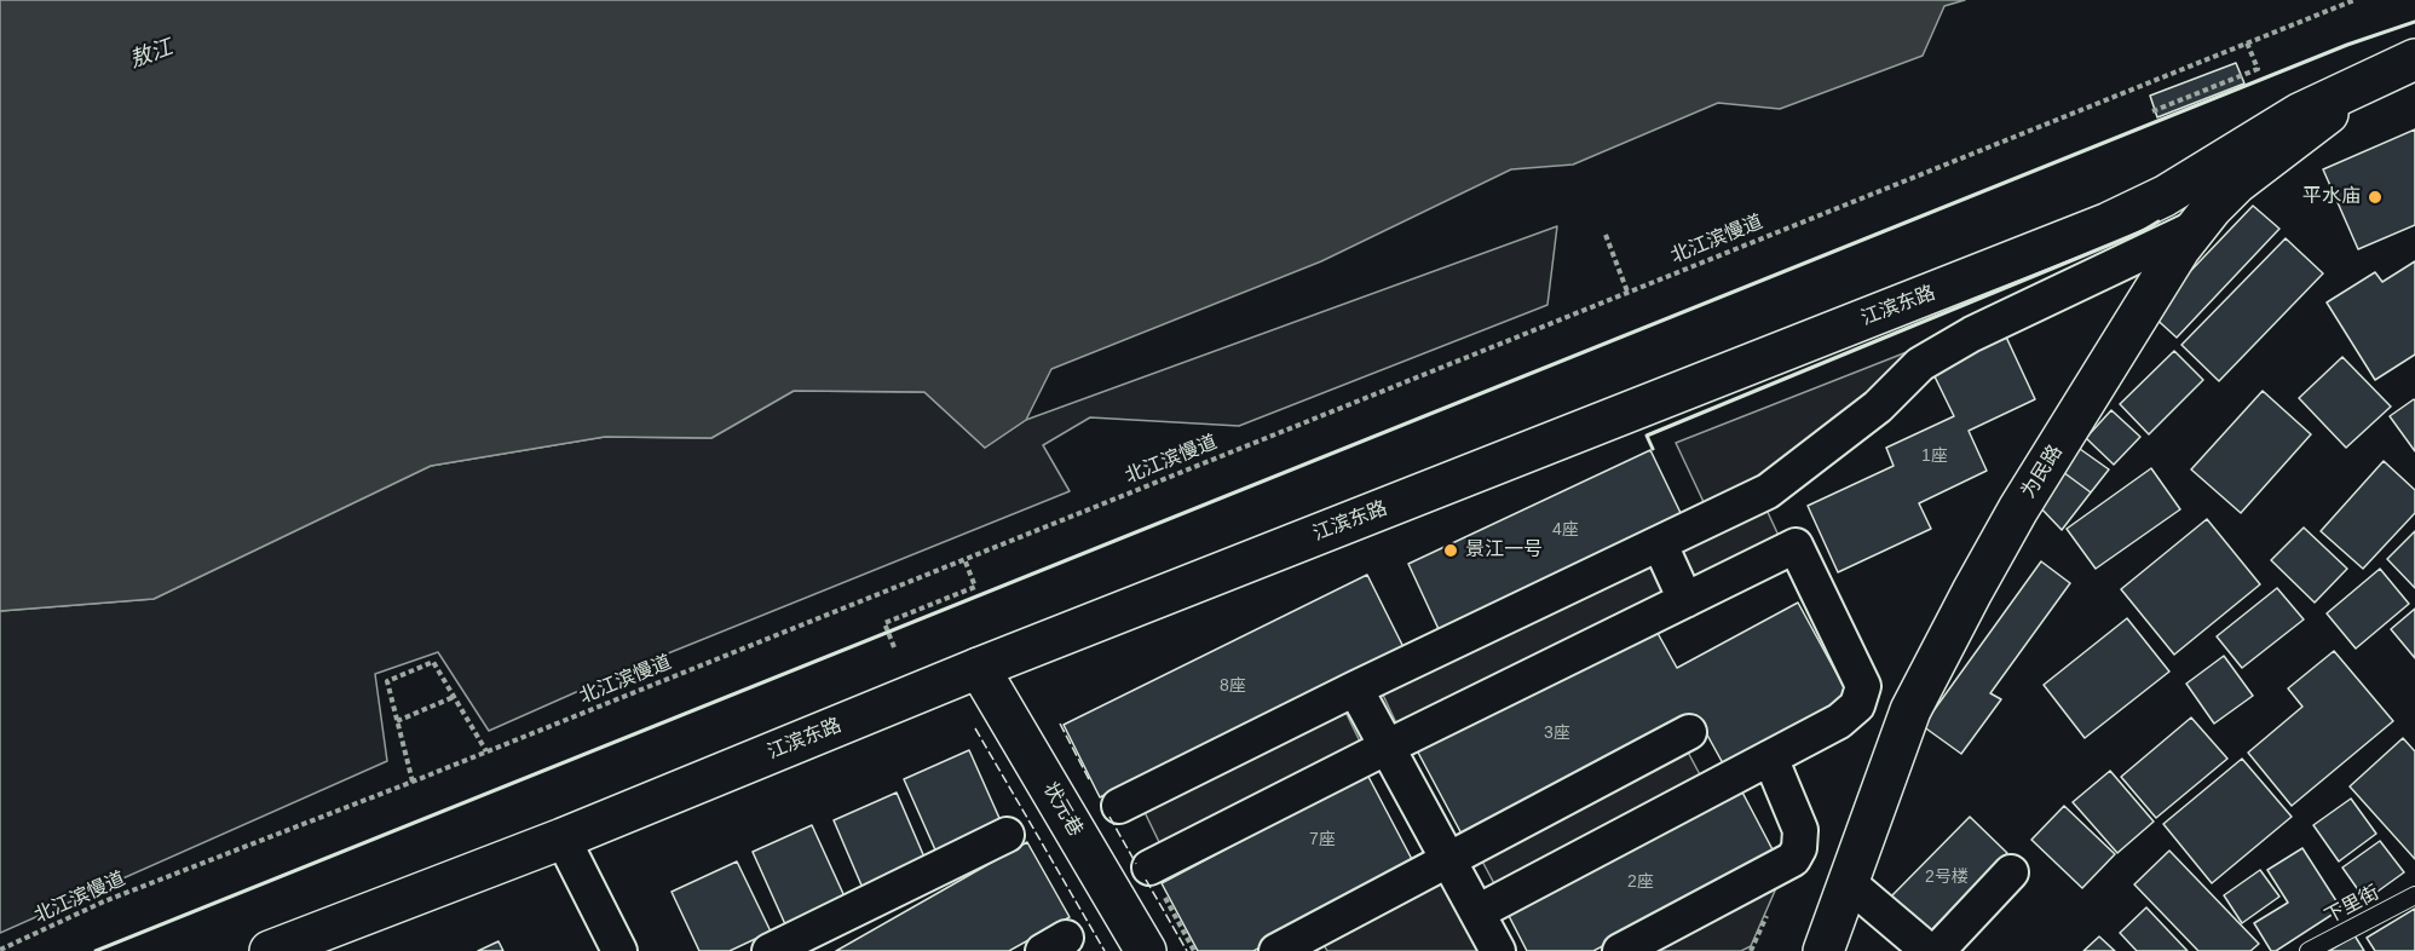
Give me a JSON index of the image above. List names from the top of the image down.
{
  "streets": {
    "main road": ["江滨东路", "为民路", "状元巷"],
    "lane": ["下里街"],
    "path": ["北江滨慢道"]
  },
  "crossings": [
    ["江滨东路", "为民路"],
    ["江滨东路", "状元巷"]
  ],
  "water": ["敖江"],
  "places": ["平水庙", "景江一号"],
  "house_numbers": [
    "1座",
    "4座",
    "8座",
    "3座",
    "7座",
    "2号楼",
    "2座"
  ]
}
